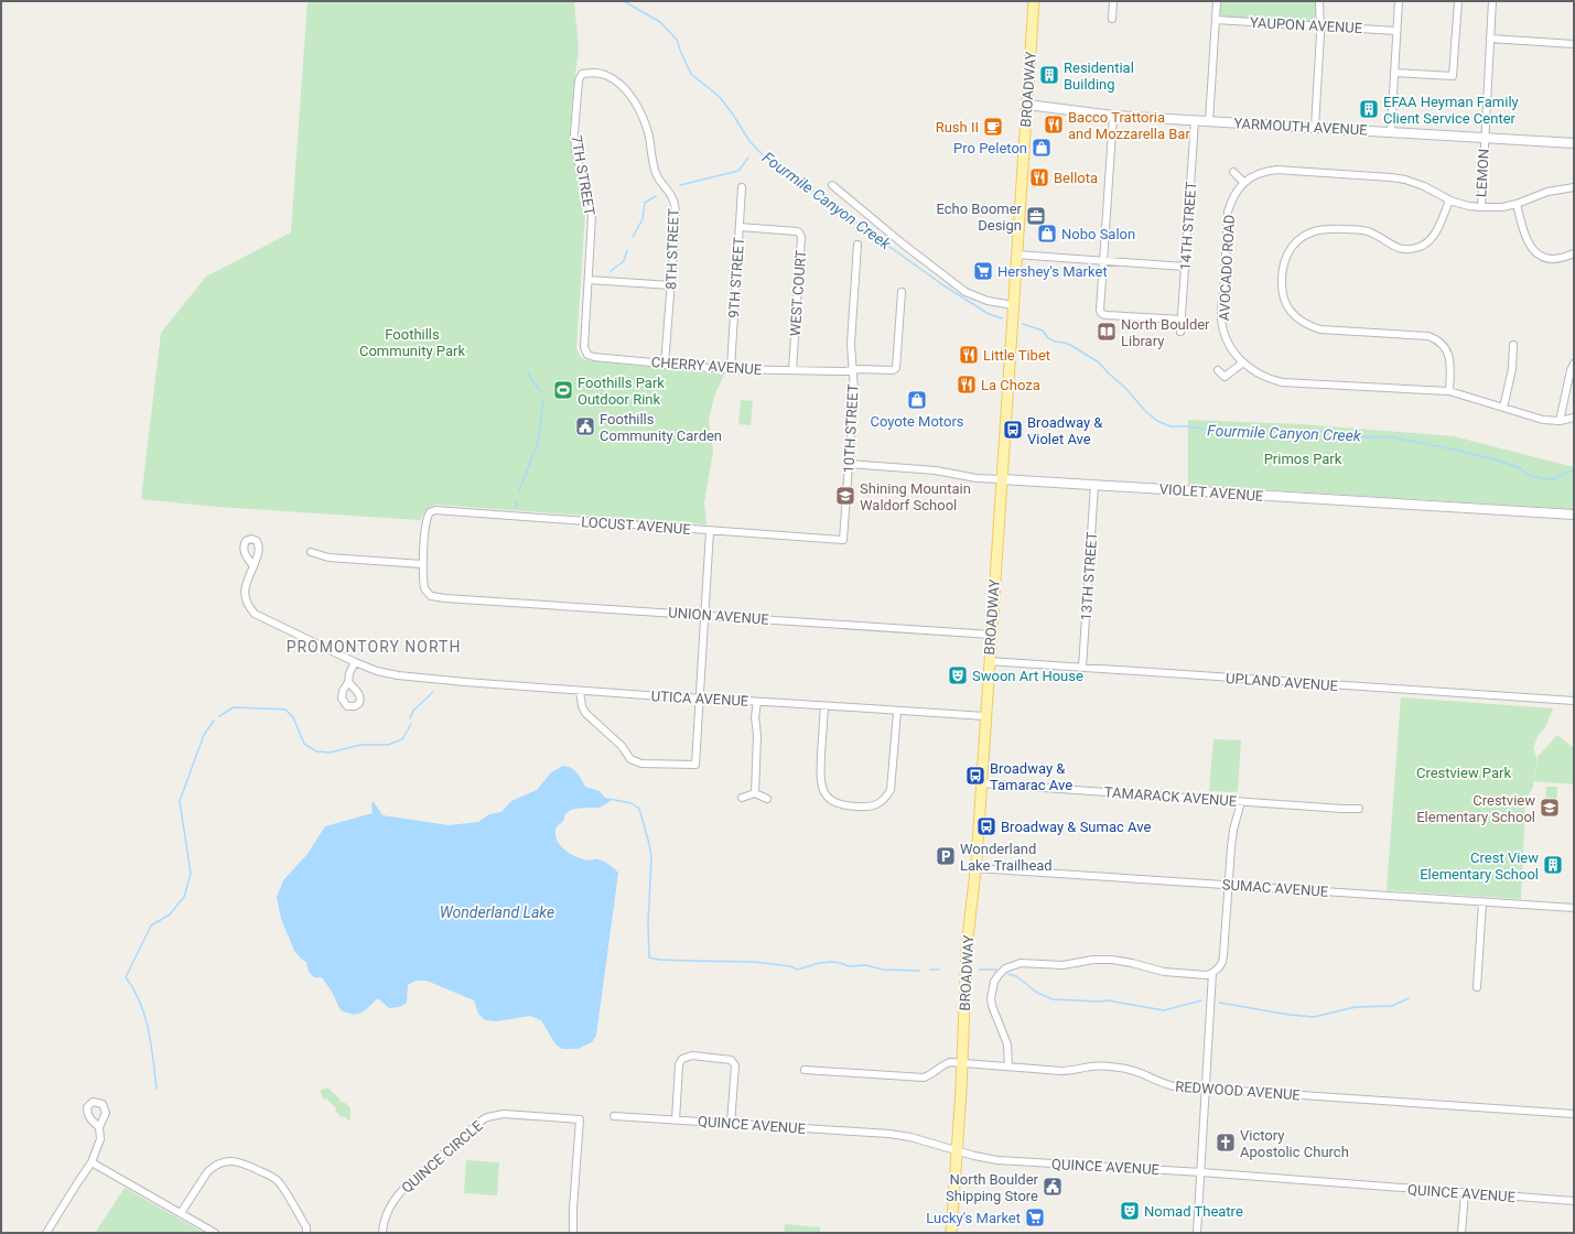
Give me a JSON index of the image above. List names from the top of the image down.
{
  "streets": {
    "main road": ["BROADWAY"],
    "street": [
      "YAUPON AVENUE",
      "YARMOUTH AVENUE",
      "LEMON",
      "7TH STREET",
      "14TH STREET",
      "8TH STREET",
      "AVOCADO ROAD",
      "9TH STREET",
      "WEST COURT",
      "CHERRY AVENUE",
      "10TH STREET",
      "VIOLET AVENUE",
      "LOCUST AVENUE",
      "13TH STREET",
      "UNION AVENUE",
      "UPLAND AVENUE",
      "UTICA AVENUE",
      "TAMARACK AVENUE",
      "SUMAC AVENUE",
      "REDWOOD AVENUE",
      "QUINCE AVENUE",
      "QUINCE CIRCLE"
    ]
  },
  "crossings": [
    ["BROADWAY", "YARMOUTH AVENUE"],
    ["BROADWAY", "VIOLET AVENUE"],
    ["BROADWAY", "UNION AVENUE"],
    ["BROADWAY", "UPLAND AVENUE"],
    ["BROADWAY", "UTICA AVENUE"],
    ["BROADWAY", "TAMARACK AVENUE"],
    ["BROADWAY", "SUMAC AVENUE"],
    ["BROADWAY", "REDWOOD AVENUE"],
    ["BROADWAY", "QUINCE AVENUE"],
    ["YARMOUTH AVENUE", "LEMON"],
    ["YARMOUTH AVENUE", "14TH STREET"],
    ["7TH STREET", "8TH STREET"],
    ["7TH STREET", "CHERRY AVENUE"],
    ["8TH STREET", "CHERRY AVENUE"],
    ["9TH STREET", "WEST COURT"],
    ["9TH STREET", "CHERRY AVENUE"],
    ["WEST COURT", "CHERRY AVENUE"],
    ["CHERRY AVENUE", "10TH STREET"],
    ["10TH STREET", "VIOLET AVENUE"],
    ["10TH STREET", "LOCUST AVENUE"],
    ["VIOLET AVENUE", "13TH STREET"],
    ["LOCUST AVENUE", "UNION AVENUE"],
    ["13TH STREET", "UPLAND AVENUE"]
  ],
  "districts": ["PROMONTORY NORTH"],
  "water": ["Fourmile Canyon Creek", "Wonderland Lake"],
  "parks": ["Foothills Community Park", "Primos Park", "Crestview Park"],
  "places": {
    "building": ["Residential Building", "EFAA Heyman Family Client Service Center", "Crest View Elementary School"],
    "restaurant": [
      "Bacco Trattoria and Mozzarella Bar",
      "Bellota",
      "Little Tibet",
      "La Choza"
    ],
    "cafe": ["Rush II"],
    "shop": ["Pro Peleton", "Nobo Salon", "Coyote Motors"],
    "office": ["Echo Boomer Design"],
    "supermarket": ["Hershey's Market", "Lucky's Market"],
    "library": ["North Boulder Library"],
    "sports": ["Foothills Park Outdoor Rink"],
    "public building": ["Foothills Community Carden", "North Boulder Shipping Store"],
    "bus stop": ["Broadway & Violet Ave", "Broadway & Tamarac Ave", "Broadway & Sumac Ave"],
    "school or university": ["Shining Mountain Waldorf School", "Crestview Elementary School"],
    "theatre": ["Swoon Art House", "Nomad Theatre"],
    "parking": ["Wonderland Lake Trailhead"],
    "church": ["Victory Apostolic Church"]
  }
}
